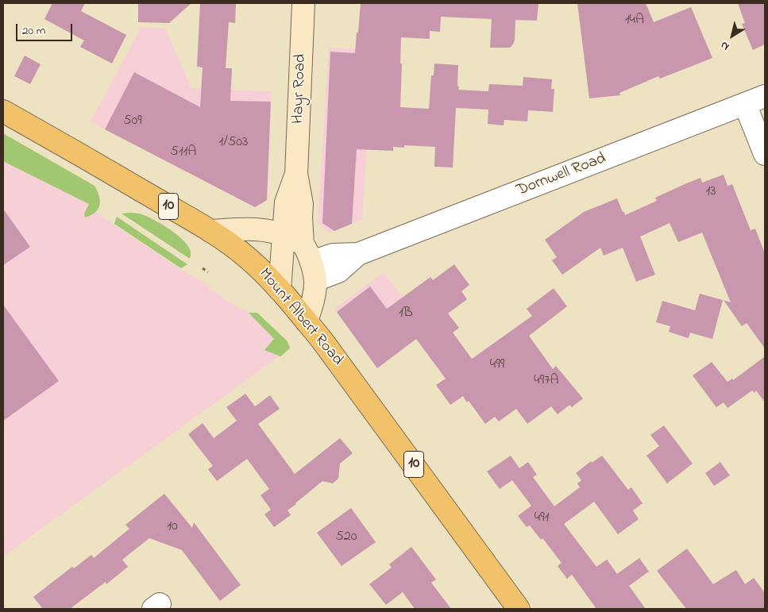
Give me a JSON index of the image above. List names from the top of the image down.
{
  "streets": {
    "main road": ["Hayr Road", "10", "Mount Albert Road"],
    "street": ["Dornwell Road"]
  },
  "crossings": [
    ["Hayr Road", "Dornwell Road"],
    ["Hayr Road", "Mount Albert Road"]
  ],
  "house_numbers": [
    "14A",
    "509",
    "1/503",
    "511A",
    "13",
    "1B",
    "499",
    "497A",
    "491",
    "10",
    "520"
  ],
  "scale_bar": "20 m",
  "north": "bottom left"
}
